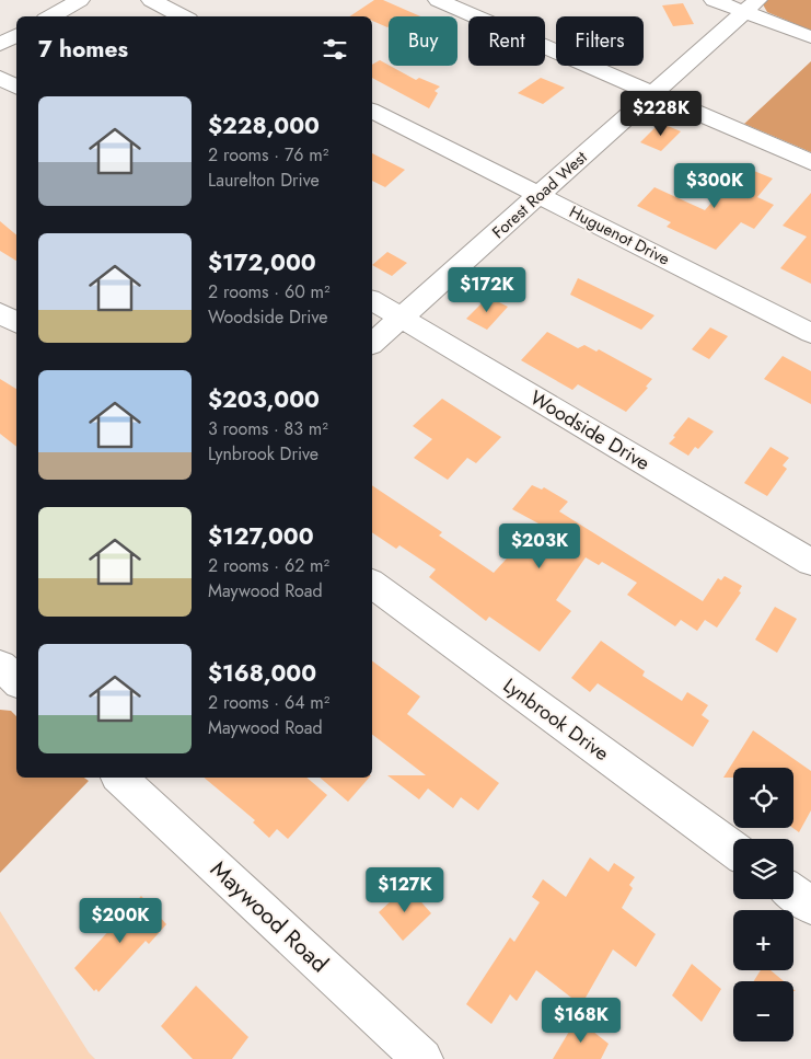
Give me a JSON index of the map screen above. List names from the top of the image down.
{
  "streets": {
    "street": [
      "Forest Road West",
      "Huguenot Drive",
      "Woodside Drive",
      "Lynbrook Drive",
      "Maywood Road"
    ]
  },
  "crossings": [
    ["Forest Road West", "Huguenot Drive"],
    ["Forest Road West", "Woodside Drive"]
  ],
  "page": {
    "chip": ["Buy", "Rent", "Filters"],
    "heading": "7 homes",
    "list": [
      {
        "name": "$228,000",
        "note": "2 rooms · 76 m² · Laurelton Drive"
      },
      {
        "name": "$172,000",
        "note": "2 rooms · 60 m² · Woodside Drive"
      },
      {
        "name": "$203,000",
        "note": "3 rooms · 83 m² · Lynbrook Drive"
      },
      {
        "name": "$127,000",
        "note": "2 rooms · 62 m² · Maywood Road"
      },
      {
        "name": "$168,000",
        "note": "2 rooms · 64 m² · Maywood Road"
      }
    ],
    "price": [
      "$228K",
      "$300K",
      "$172K",
      "$203K",
      "$127K",
      "$200K",
      "$168K"
    ],
    "map_buttons": ["+", "−"]
  }
}
